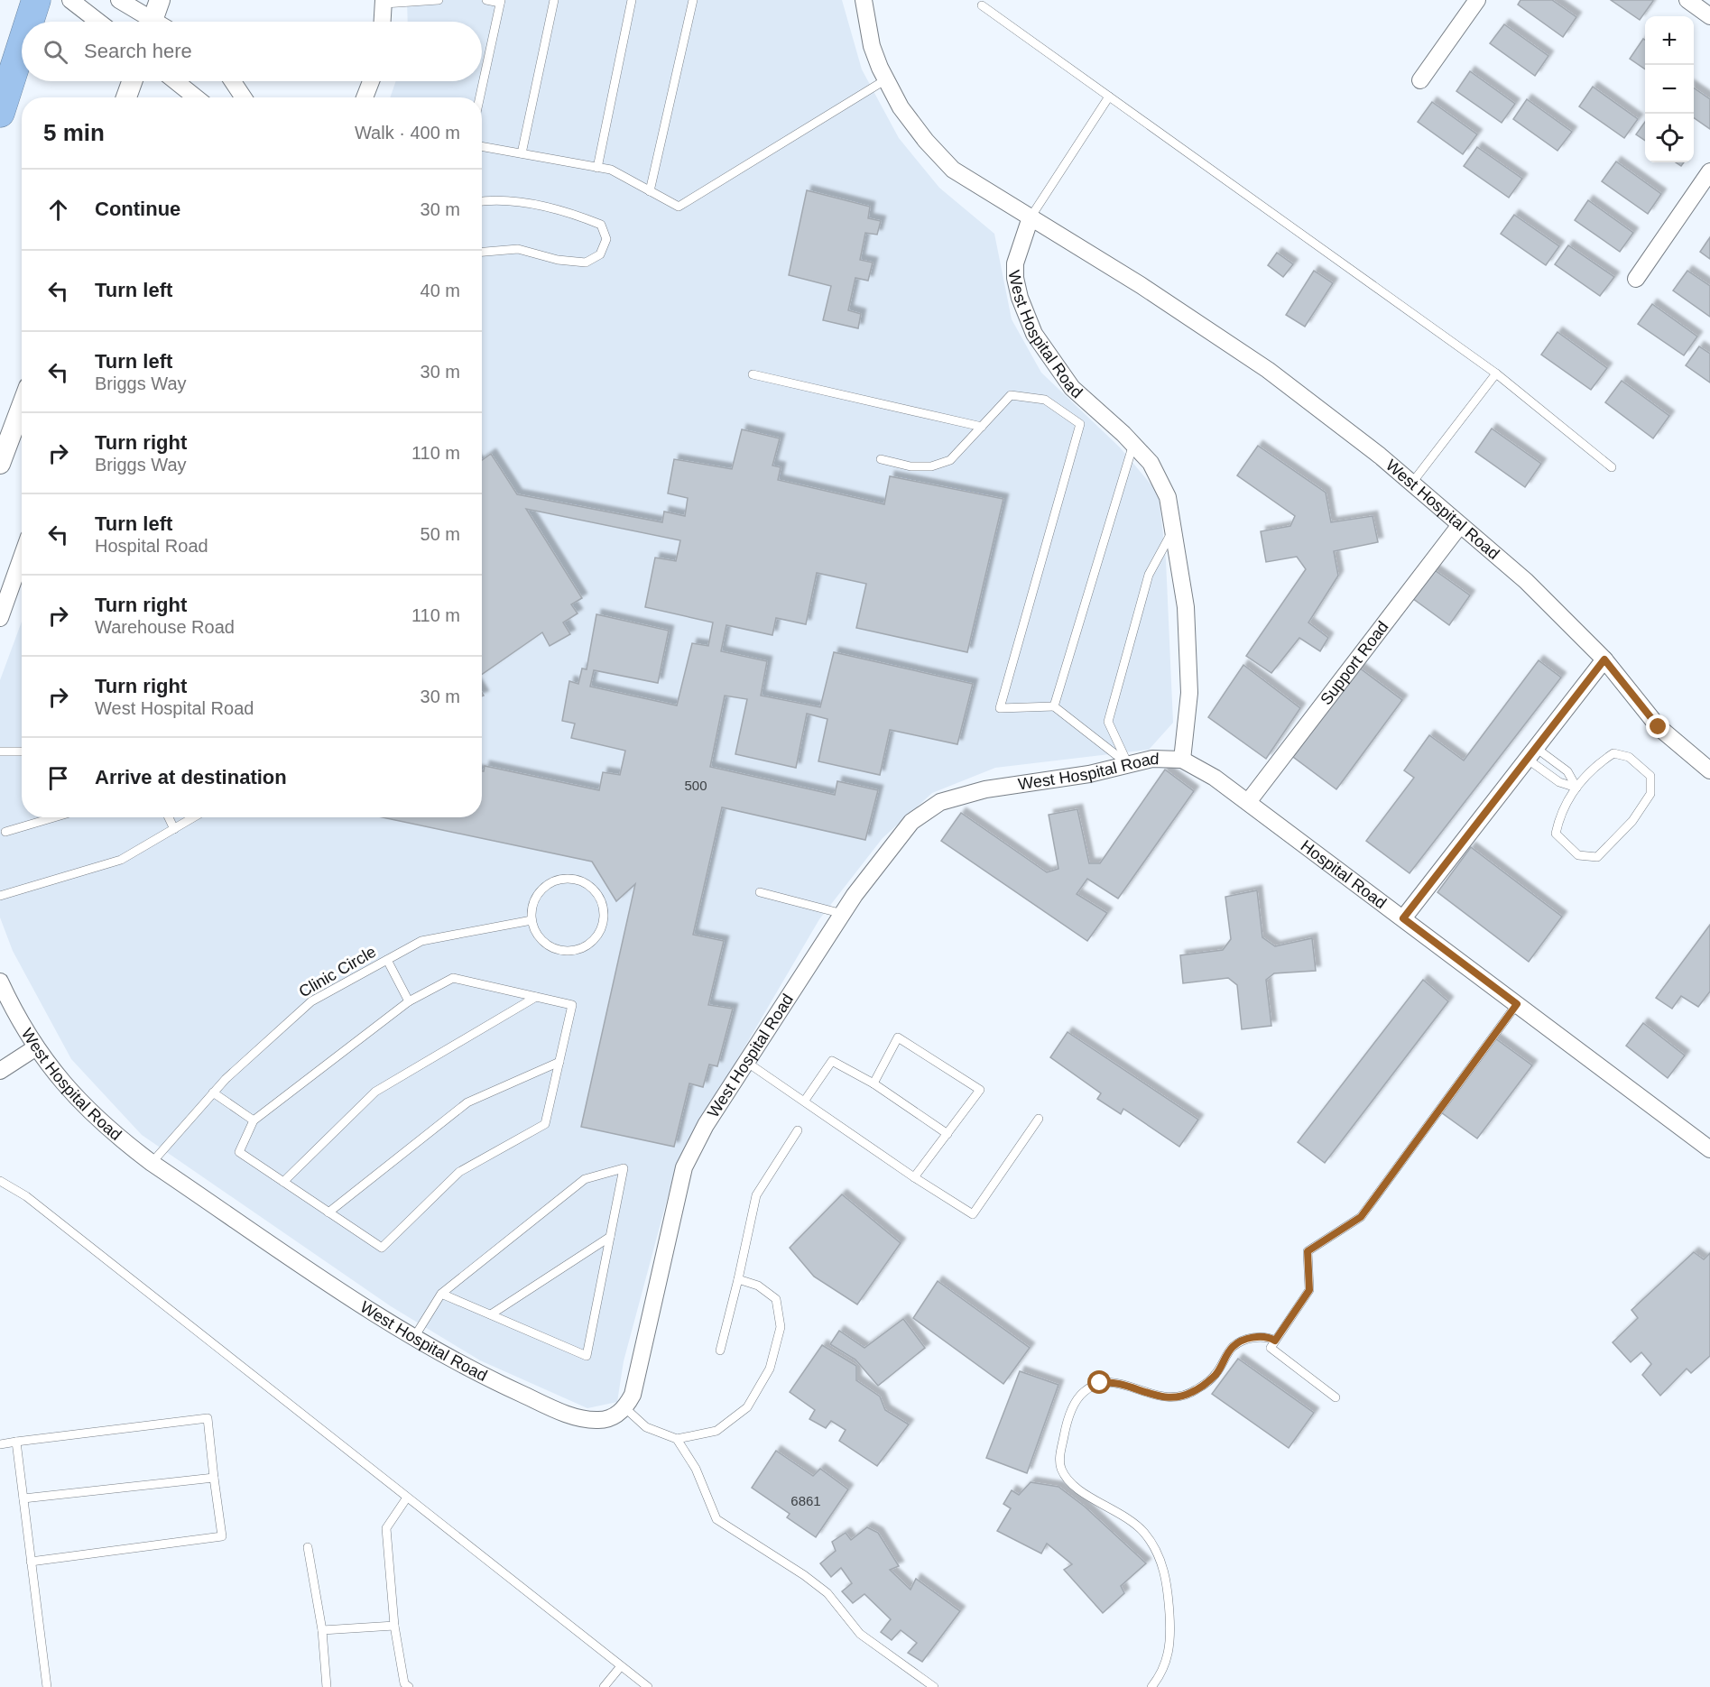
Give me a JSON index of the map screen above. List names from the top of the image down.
{
  "streets": {
    "street": ["West Hospital Road", "Support Road", "Hospital Road"],
    "lane": ["Clinic Circle"]
  },
  "crossings": [
    ["West Hospital Road", "Support Road"],
    ["West Hospital Road", "Hospital Road"],
    ["West Hospital Road", "Clinic Circle"],
    ["Support Road", "Hospital Road"]
  ],
  "house_numbers": ["500", "6861"],
  "page": {
    "map_buttons": ["+", "−"],
    "search": "Search here",
    "heading": ["5 min", "Walk · 400 m"],
    "list": [
      ["Continue", "30 m"],
      ["Turn left", "40 m"],
      ["Turn left", "Briggs Way", "30 m"],
      ["Turn right", "Briggs Way", "110 m"],
      ["Turn left", "Hospital Road", "50 m"],
      ["Turn right", "Warehouse Road", "110 m"],
      ["Turn right", "West Hospital Road", "30 m"],
      "Arrive at destination"
    ]
  }
}
